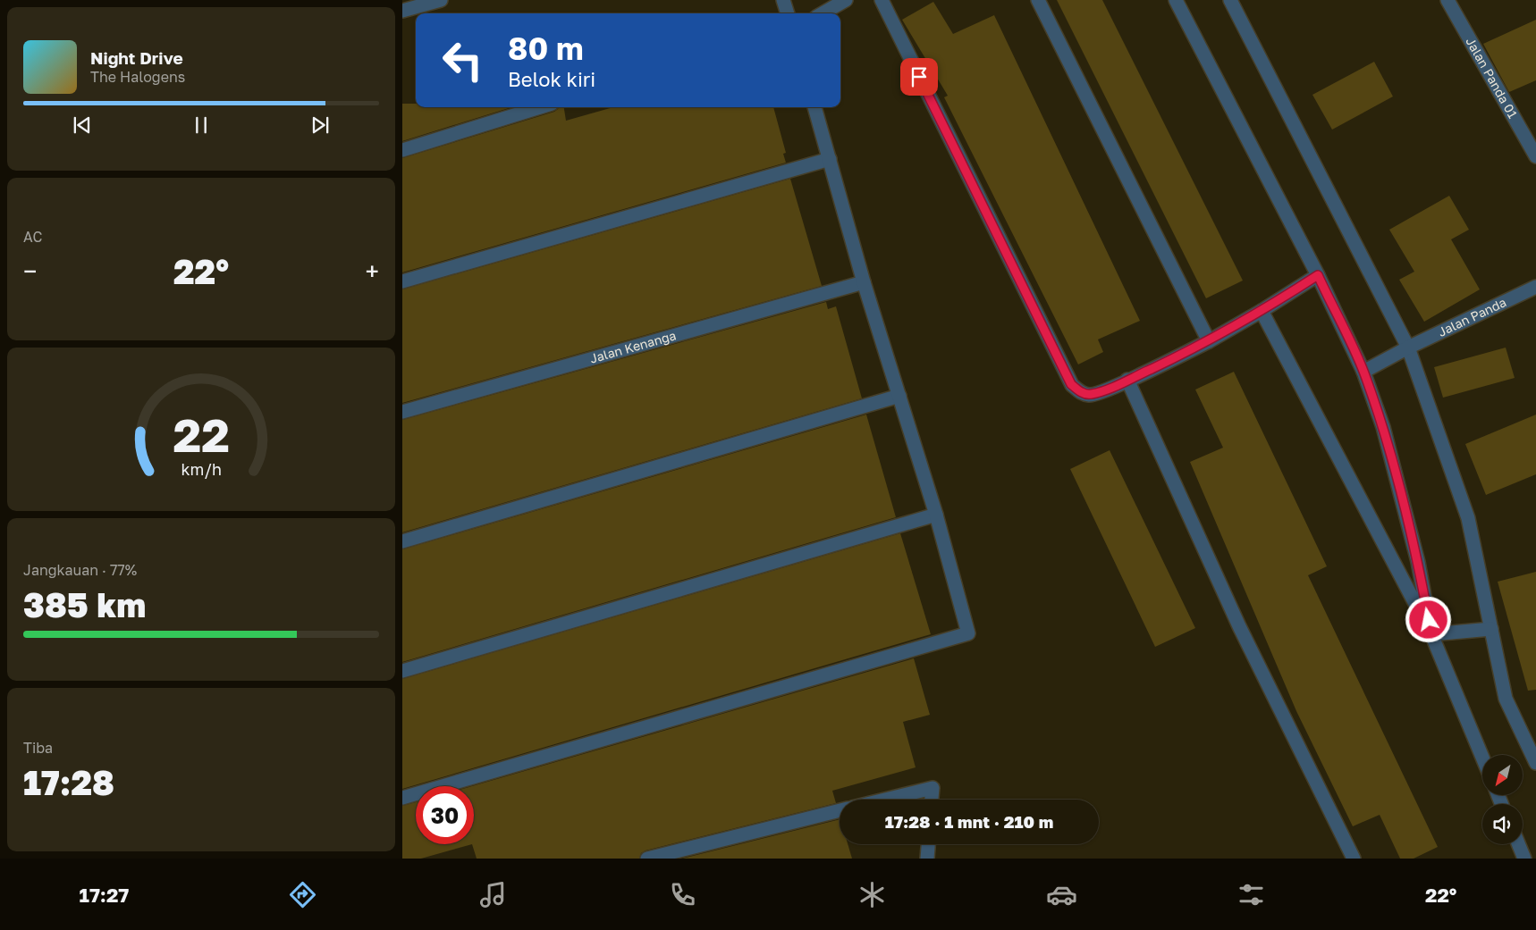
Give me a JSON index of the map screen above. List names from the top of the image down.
{
  "streets": {
    "street": ["Jalan Panda 01", "Jalan Panda", "Jalan Kenanga"]
  },
  "north": "bottom left",
  "page": {
    "turn": ["80 m", "Belok kiri"],
    "song": ["Night Drive", "The Halogens"],
    "tile": [
      "AC",
      ["Jangkauan · 77%", "385 km"],
      ["Tiba", "17:28"]
    ],
    "heat": ["−", "22°", "+"],
    "limit": "30",
    "trip": "17:28 · 1 mnt · 210 m",
    "tabs": ["17:27", "22°"],
    "gauge": ["22", "km/h"]
  }
}
